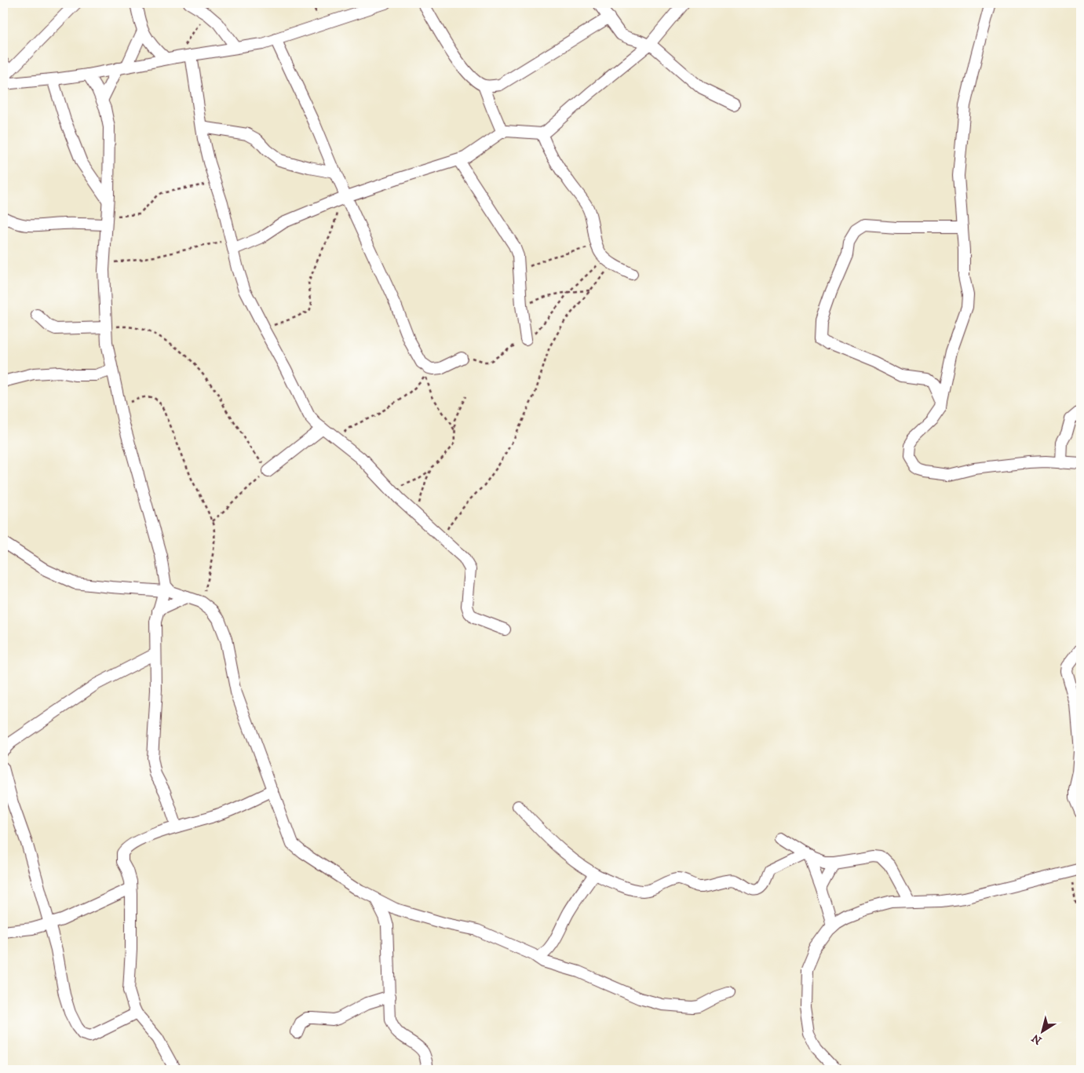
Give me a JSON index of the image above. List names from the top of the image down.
{
  "north": "bottom left"
}
